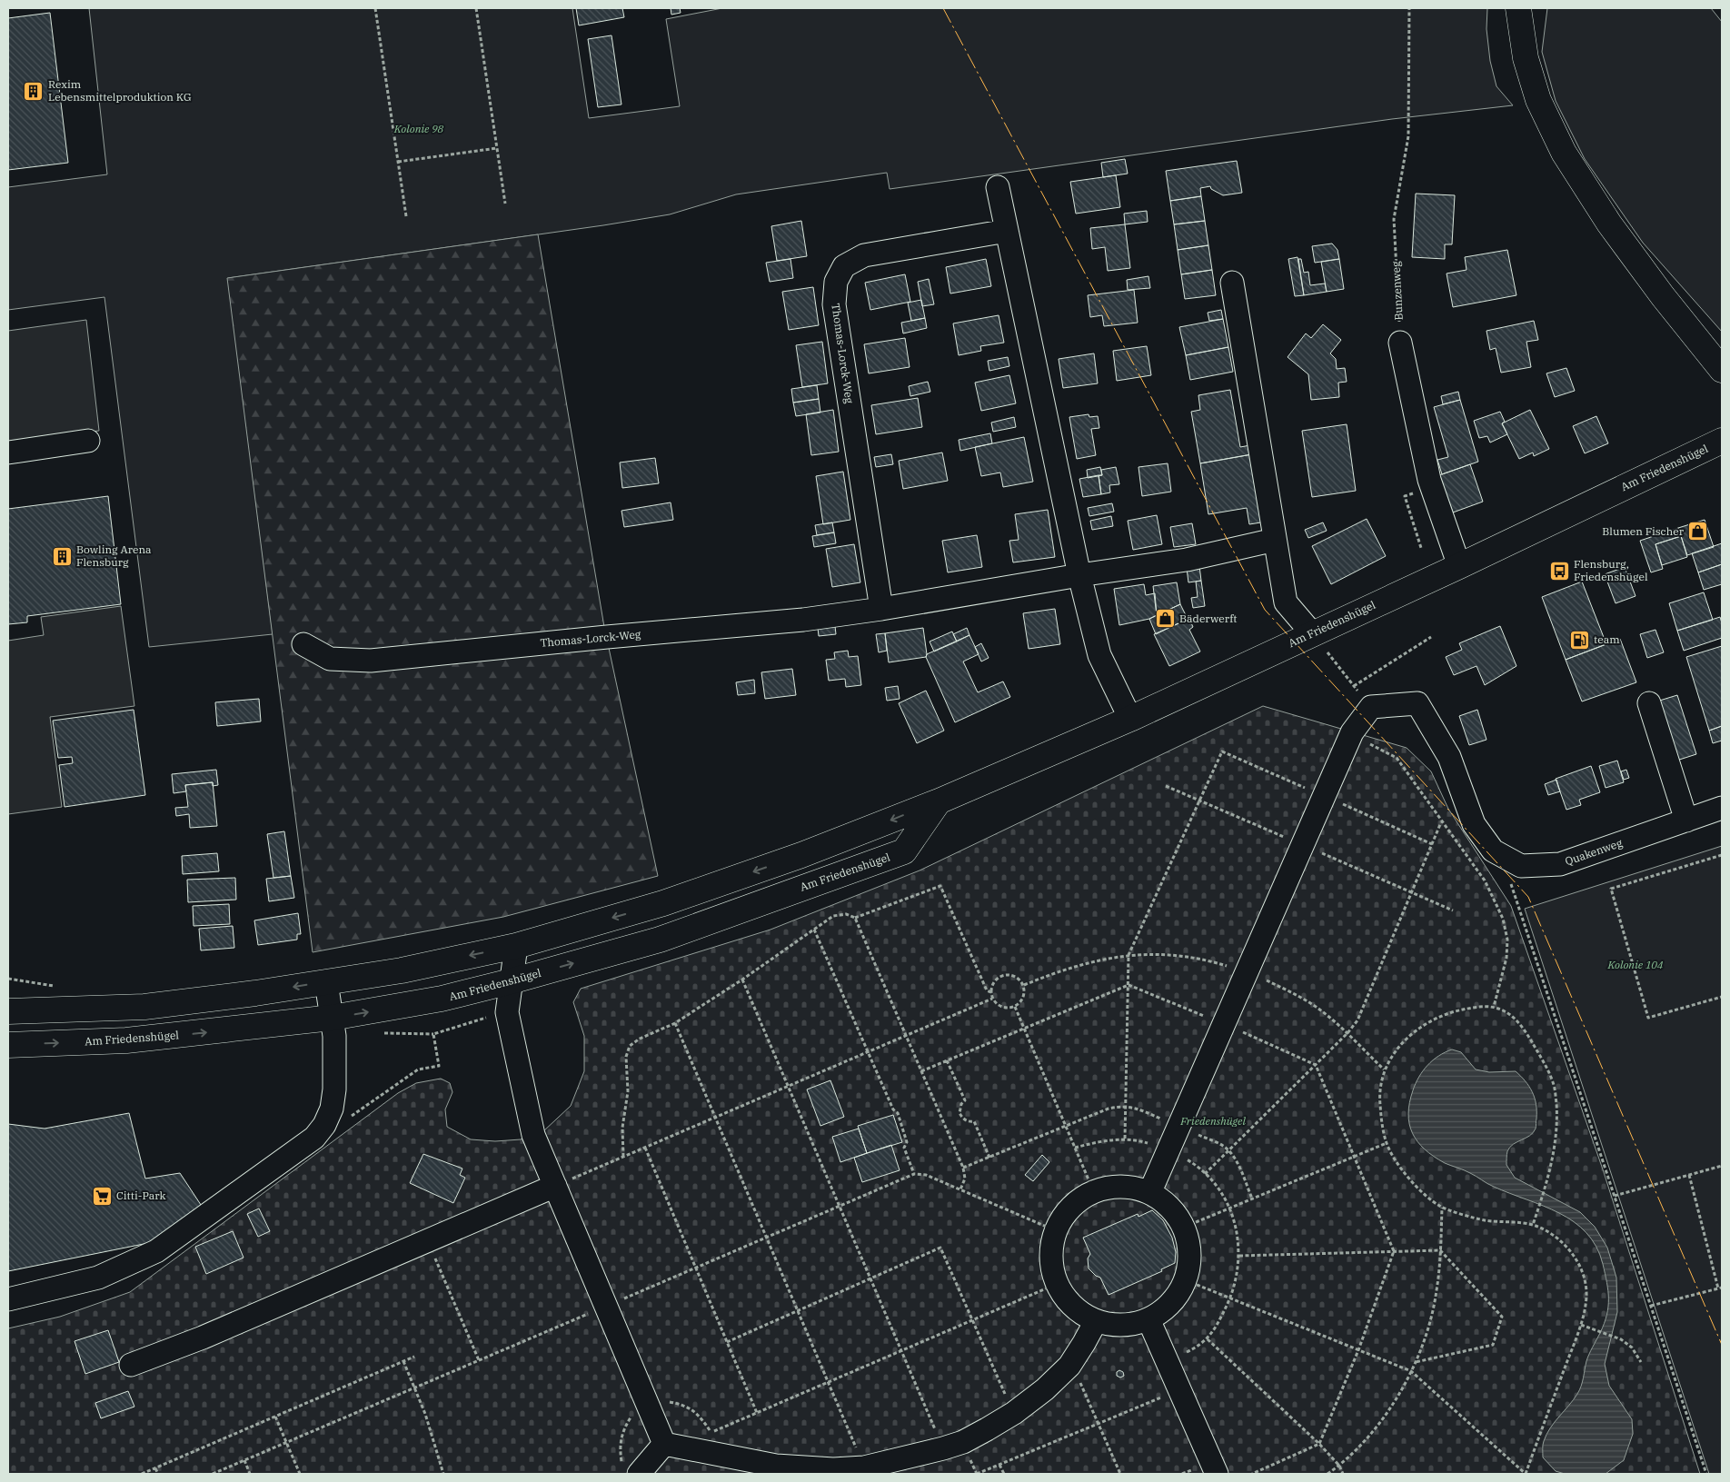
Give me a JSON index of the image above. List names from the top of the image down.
{
  "streets": {
    "main road": ["Am Friedenshügel"],
    "street": ["Thomas-Lorck-Weg", "Quakenweg"],
    "path": ["Bunzenweg"]
  },
  "parks": ["Kolonie 98", "Kolonie 104", "Friedenshügel"],
  "places": {
    "building": ["Rexim Lebensmittelproduktion KG", "Bowling Arena Flensburg"],
    "shop": ["Blumen Fischer", "Bäderwerft"],
    "bus stop": ["Flensburg, Friedenshügel"],
    "fuel station": ["team"],
    "supermarket": ["Citti-Park"]
  }
}
